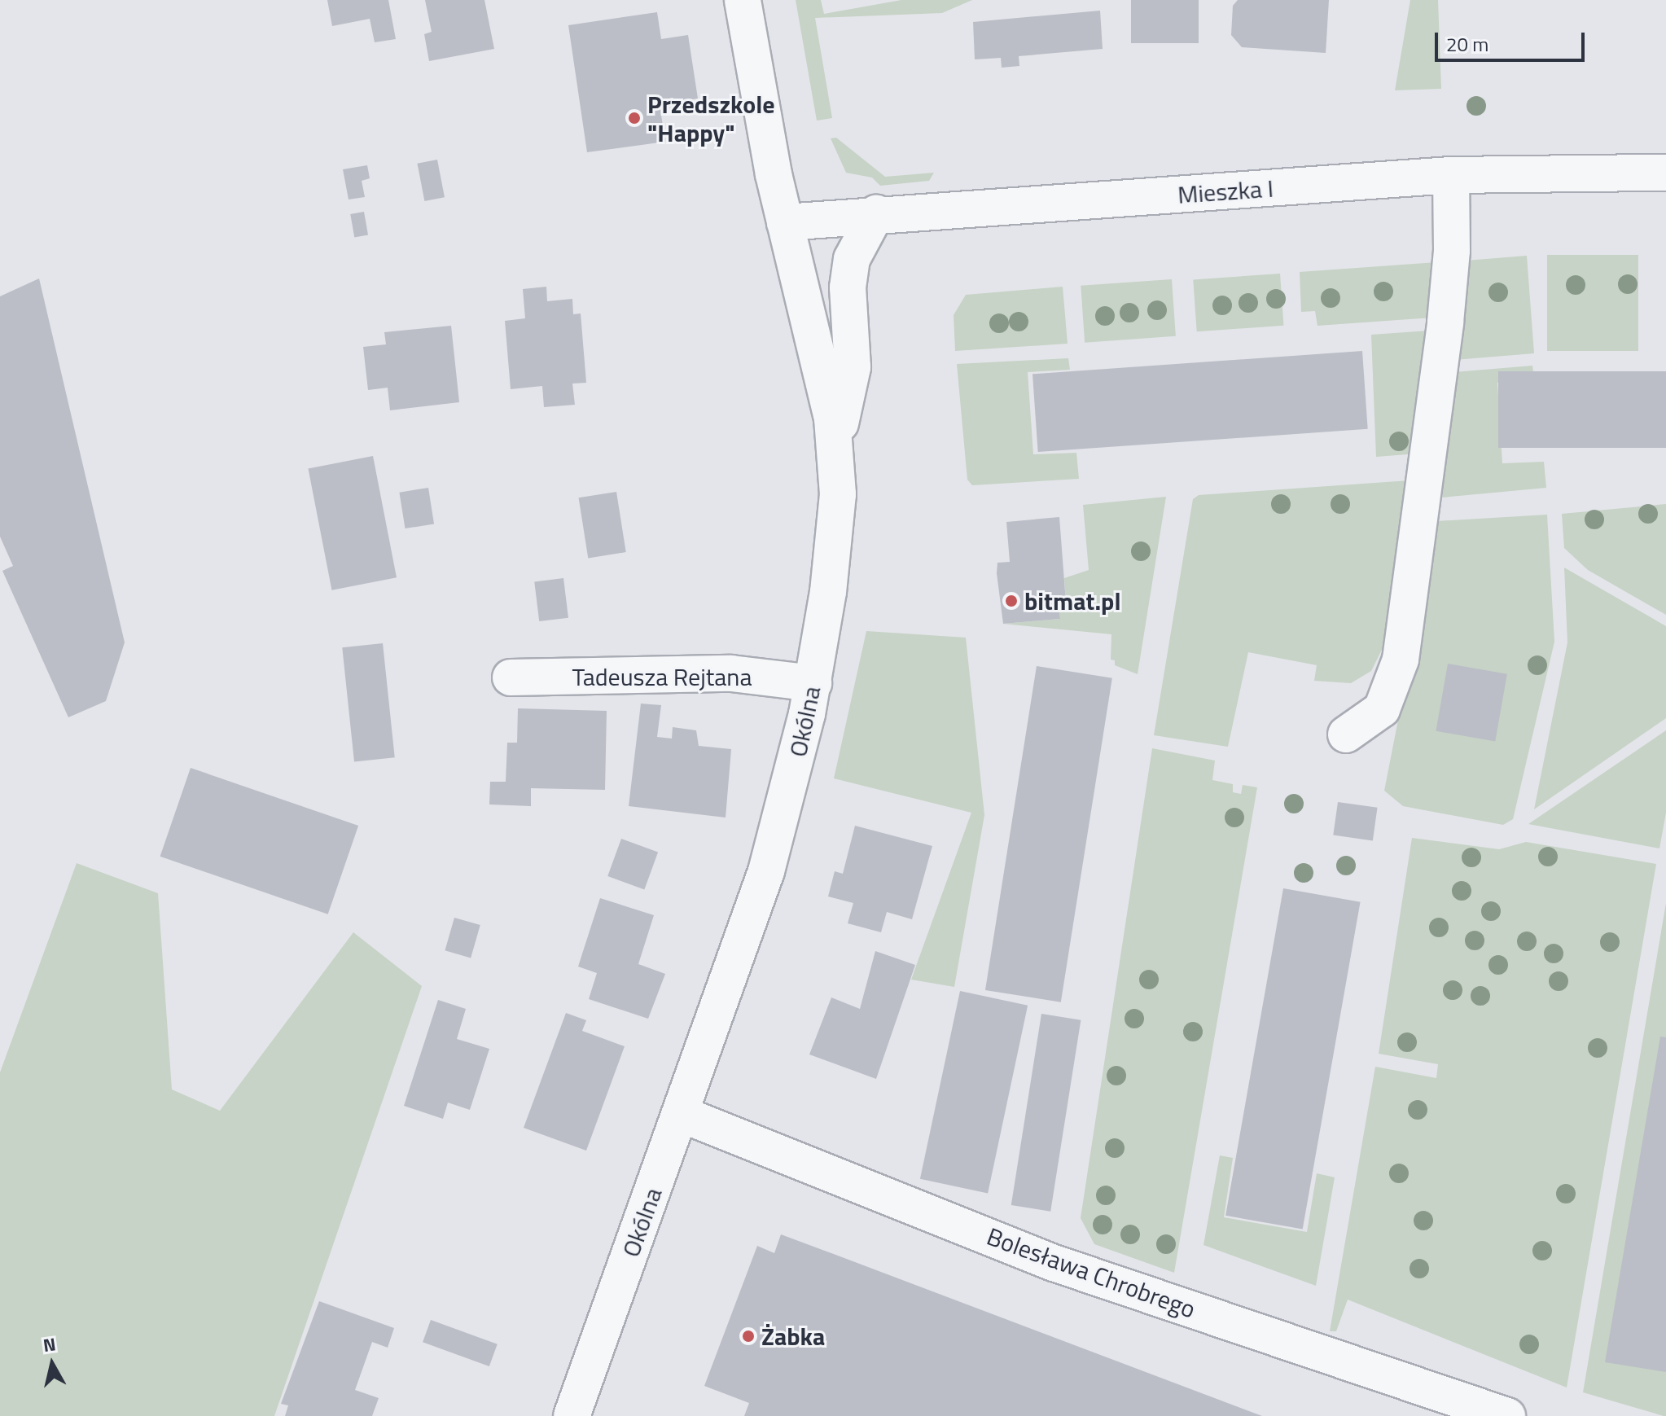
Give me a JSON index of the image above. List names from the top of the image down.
{
  "streets": {
    "street": [
      "Mieszka I",
      "Tadeusza Rejtana",
      "Okólna",
      "Bolesława Chrobrego"
    ]
  },
  "crossings": [
    ["Mieszka I", "Okólna"],
    ["Tadeusza Rejtana", "Okólna"],
    ["Okólna", "Bolesława Chrobrego"]
  ],
  "places": ["Przedszkole \"Happy\"", "bitmat.pl", "Żabka"],
  "scale_bar": "20 m",
  "north": "top"
}
